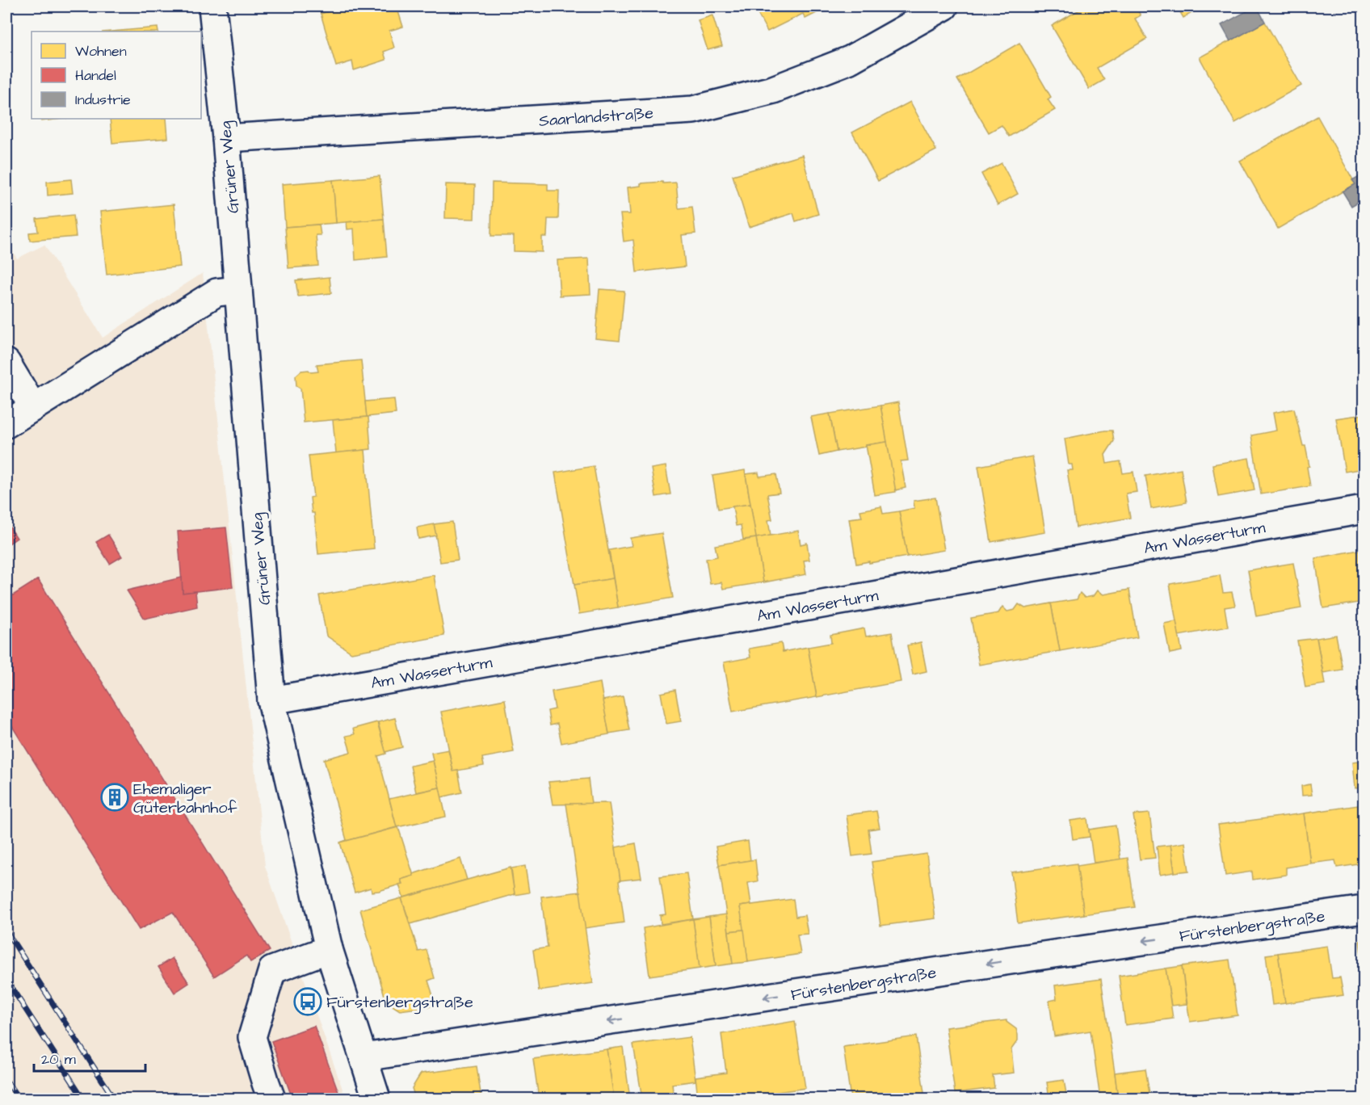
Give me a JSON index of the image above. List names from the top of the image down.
{
  "streets": {
    "street": [
      "Saarlandstraße",
      "Grüner Weg",
      "Am Wasserturm",
      "Fürstenbergstraße"
    ]
  },
  "crossings": [
    ["Saarlandstraße", "Grüner Weg"],
    ["Grüner Weg", "Am Wasserturm"],
    ["Grüner Weg", "Fürstenbergstraße"]
  ],
  "one_way": ["Fürstenbergstraße"],
  "places": {
    "building": ["Ehemaliger Güterbahnhof"],
    "bus stop": ["Fürstenbergstraße"]
  },
  "legend": ["Wohnen", "Handel", "Industrie"],
  "scale_bar": "20 m"
}
